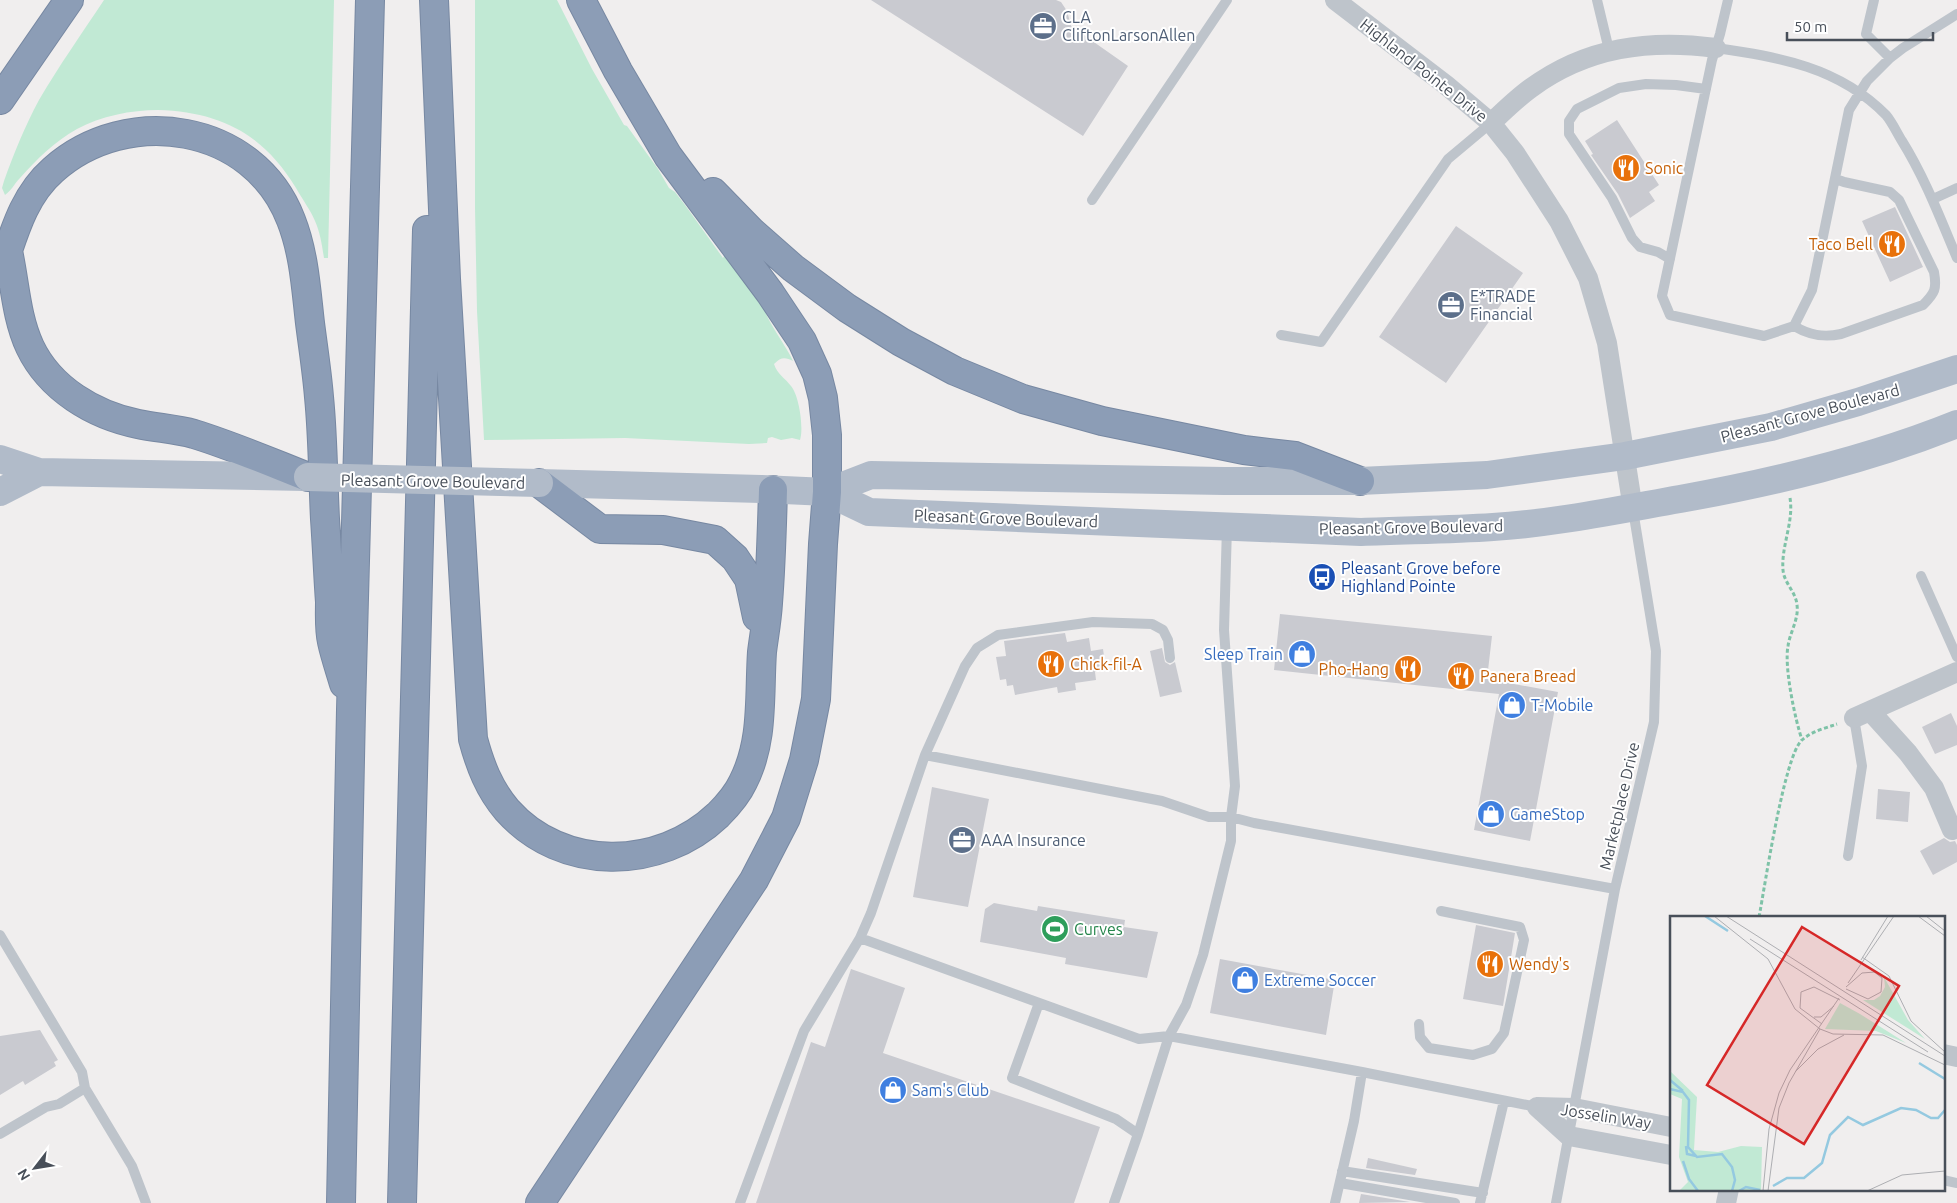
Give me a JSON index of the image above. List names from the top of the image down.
{
  "streets": {
    "main road": ["Pleasant Grove Boulevard"],
    "street": ["Highland Pointe Drive", "Josselin Way"],
    "lane": ["Marketplace Drive"]
  },
  "crossings": [
    ["Highland Pointe Drive", "Pleasant Grove Boulevard"],
    ["Highland Pointe Drive", "Marketplace Drive"],
    ["Pleasant Grove Boulevard", "Marketplace Drive"],
    ["Marketplace Drive", "Josselin Way"]
  ],
  "places": {
    "office": ["CLA CliftonLarsonAllen", "E*TRADE Financial", "AAA Insurance"],
    "restaurant": [
      "Sonic",
      "Taco Bell",
      "Chick-fil-A",
      "Pho-Hang",
      "Panera Bread",
      "Wendy's"
    ],
    "bus stop": ["Pleasant Grove before Highland Pointe"],
    "shop": [
      "Sleep Train",
      "T-Mobile",
      "GameStop",
      "Extreme Soccer",
      "Sam's Club"
    ],
    "sports": ["Curves"]
  },
  "scale_bar": "50 m",
  "north": "bottom left"
}
